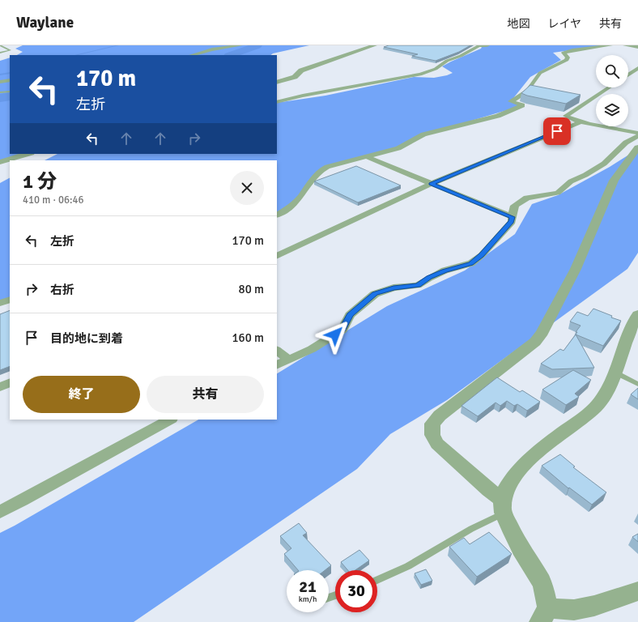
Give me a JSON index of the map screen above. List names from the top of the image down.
{
  "page": {
    "header": "Waylane",
    "nav": ["地図", "レイヤ", "共有"],
    "turn": ["170 m", "左折"],
    "heading": ["1 分", "410 m · 06:46"],
    "list": [
      {
        "name": "左折",
        "value": "170 m"
      },
      {
        "name": "右折",
        "value": "80 m"
      },
      {
        "name": "目的地に到着",
        "value": "160 m"
      }
    ],
    "buttons": ["終了", "共有"],
    "speed": "21 km/h",
    "limit": "30"
  }
}
